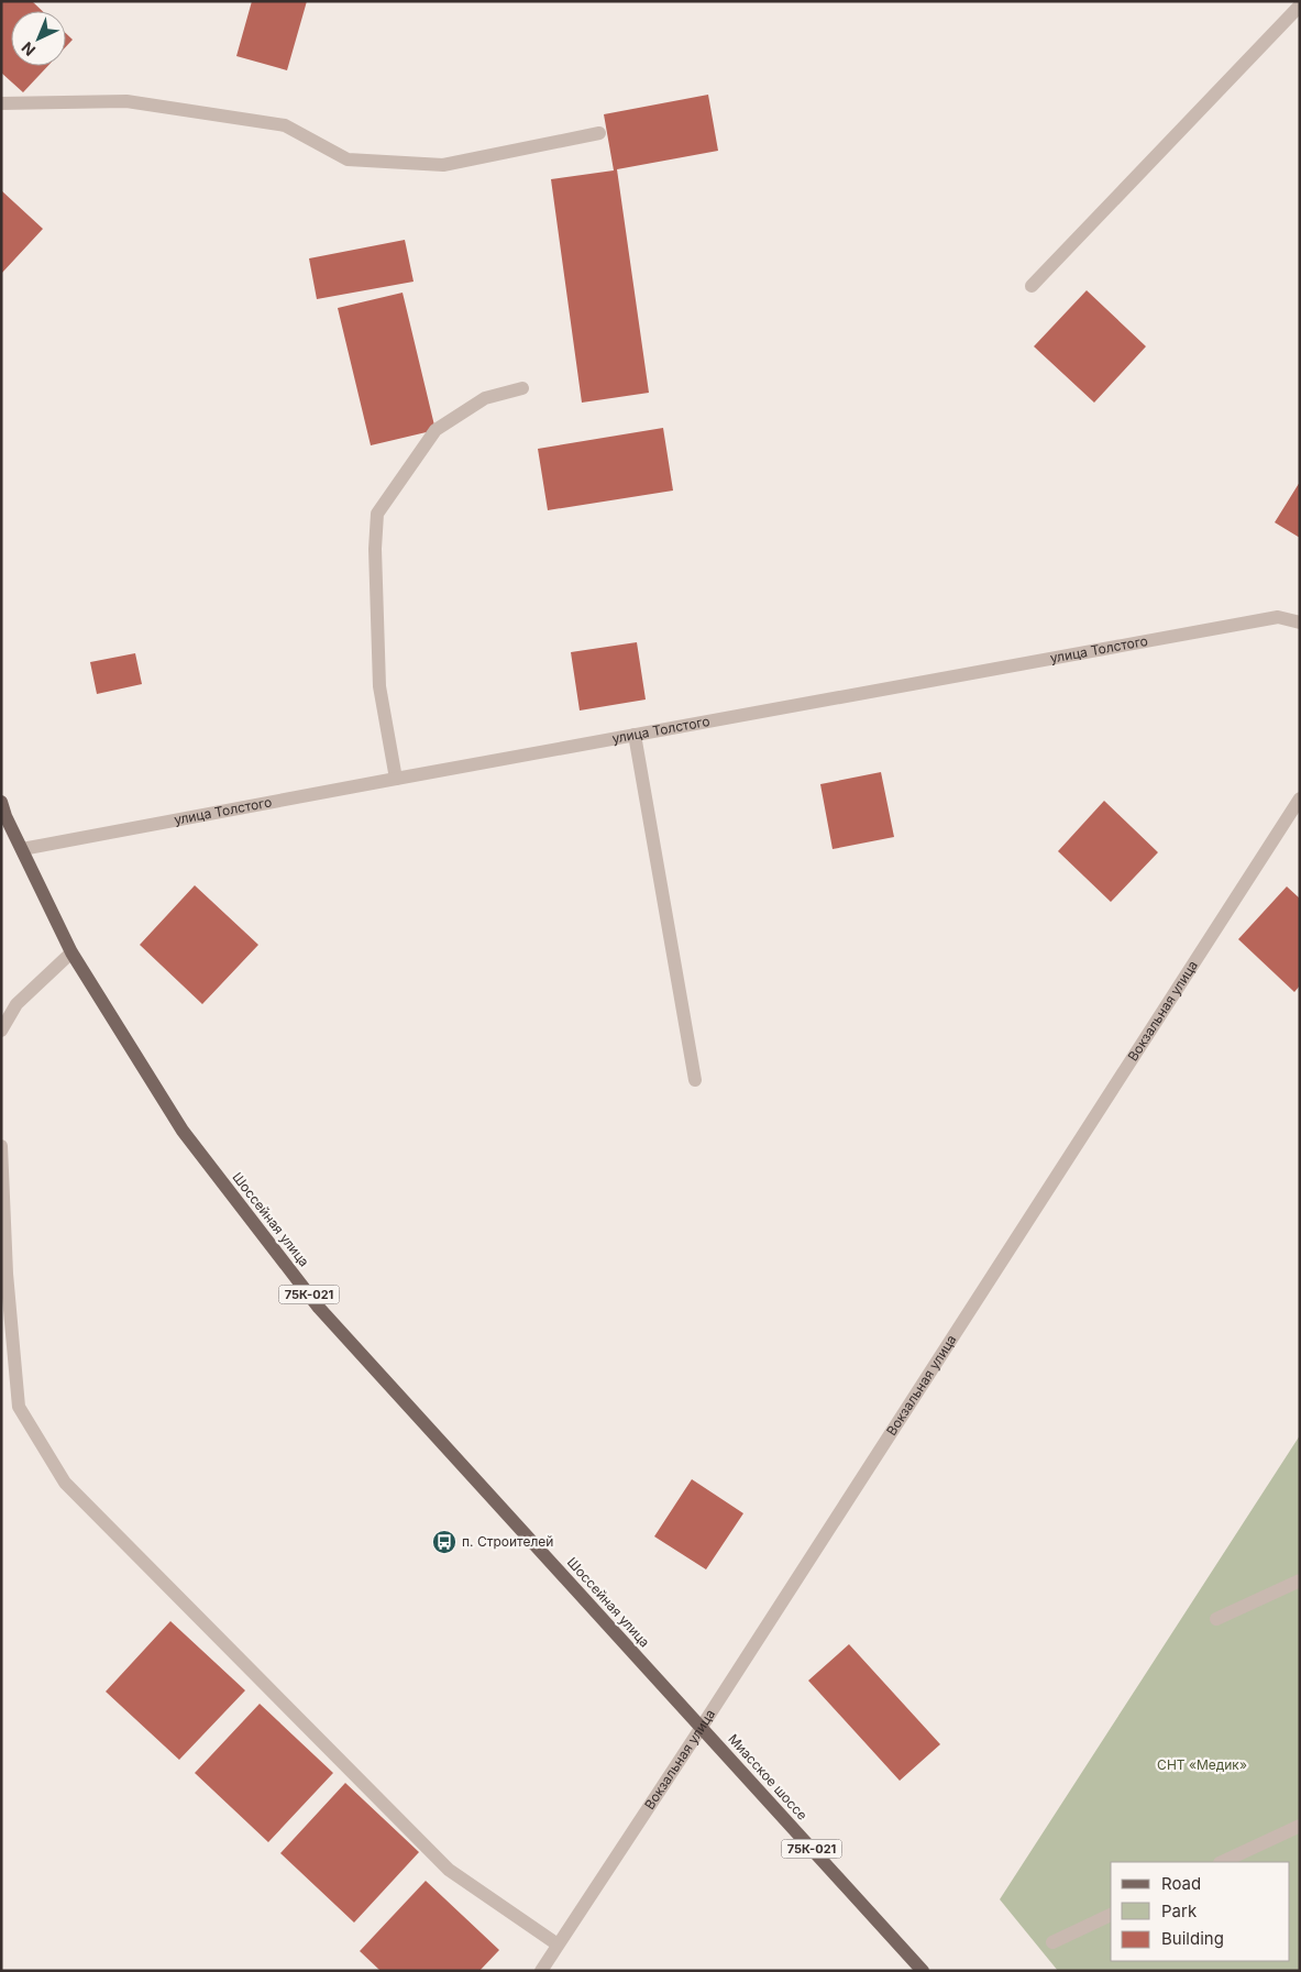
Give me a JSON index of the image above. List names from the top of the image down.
{
  "streets": {
    "main road": ["Шоссейная улица", "75К-021", "Миасское шоссе"],
    "street": ["улица Толстого", "Вокзальная улица"]
  },
  "crossings": [
    ["улица Толстого", "Шоссейная улица"],
    ["Вокзальная улица", "Шоссейная улица"],
    ["Вокзальная улица", "Миасское шоссе"],
    ["Шоссейная улица", "Миасское шоссе"]
  ],
  "parks": ["СНТ «Медик»"],
  "places": {
    "bus stop": ["п. Строителей"]
  },
  "legend": ["Road", "Park", "Building"],
  "north": "bottom left"
}
